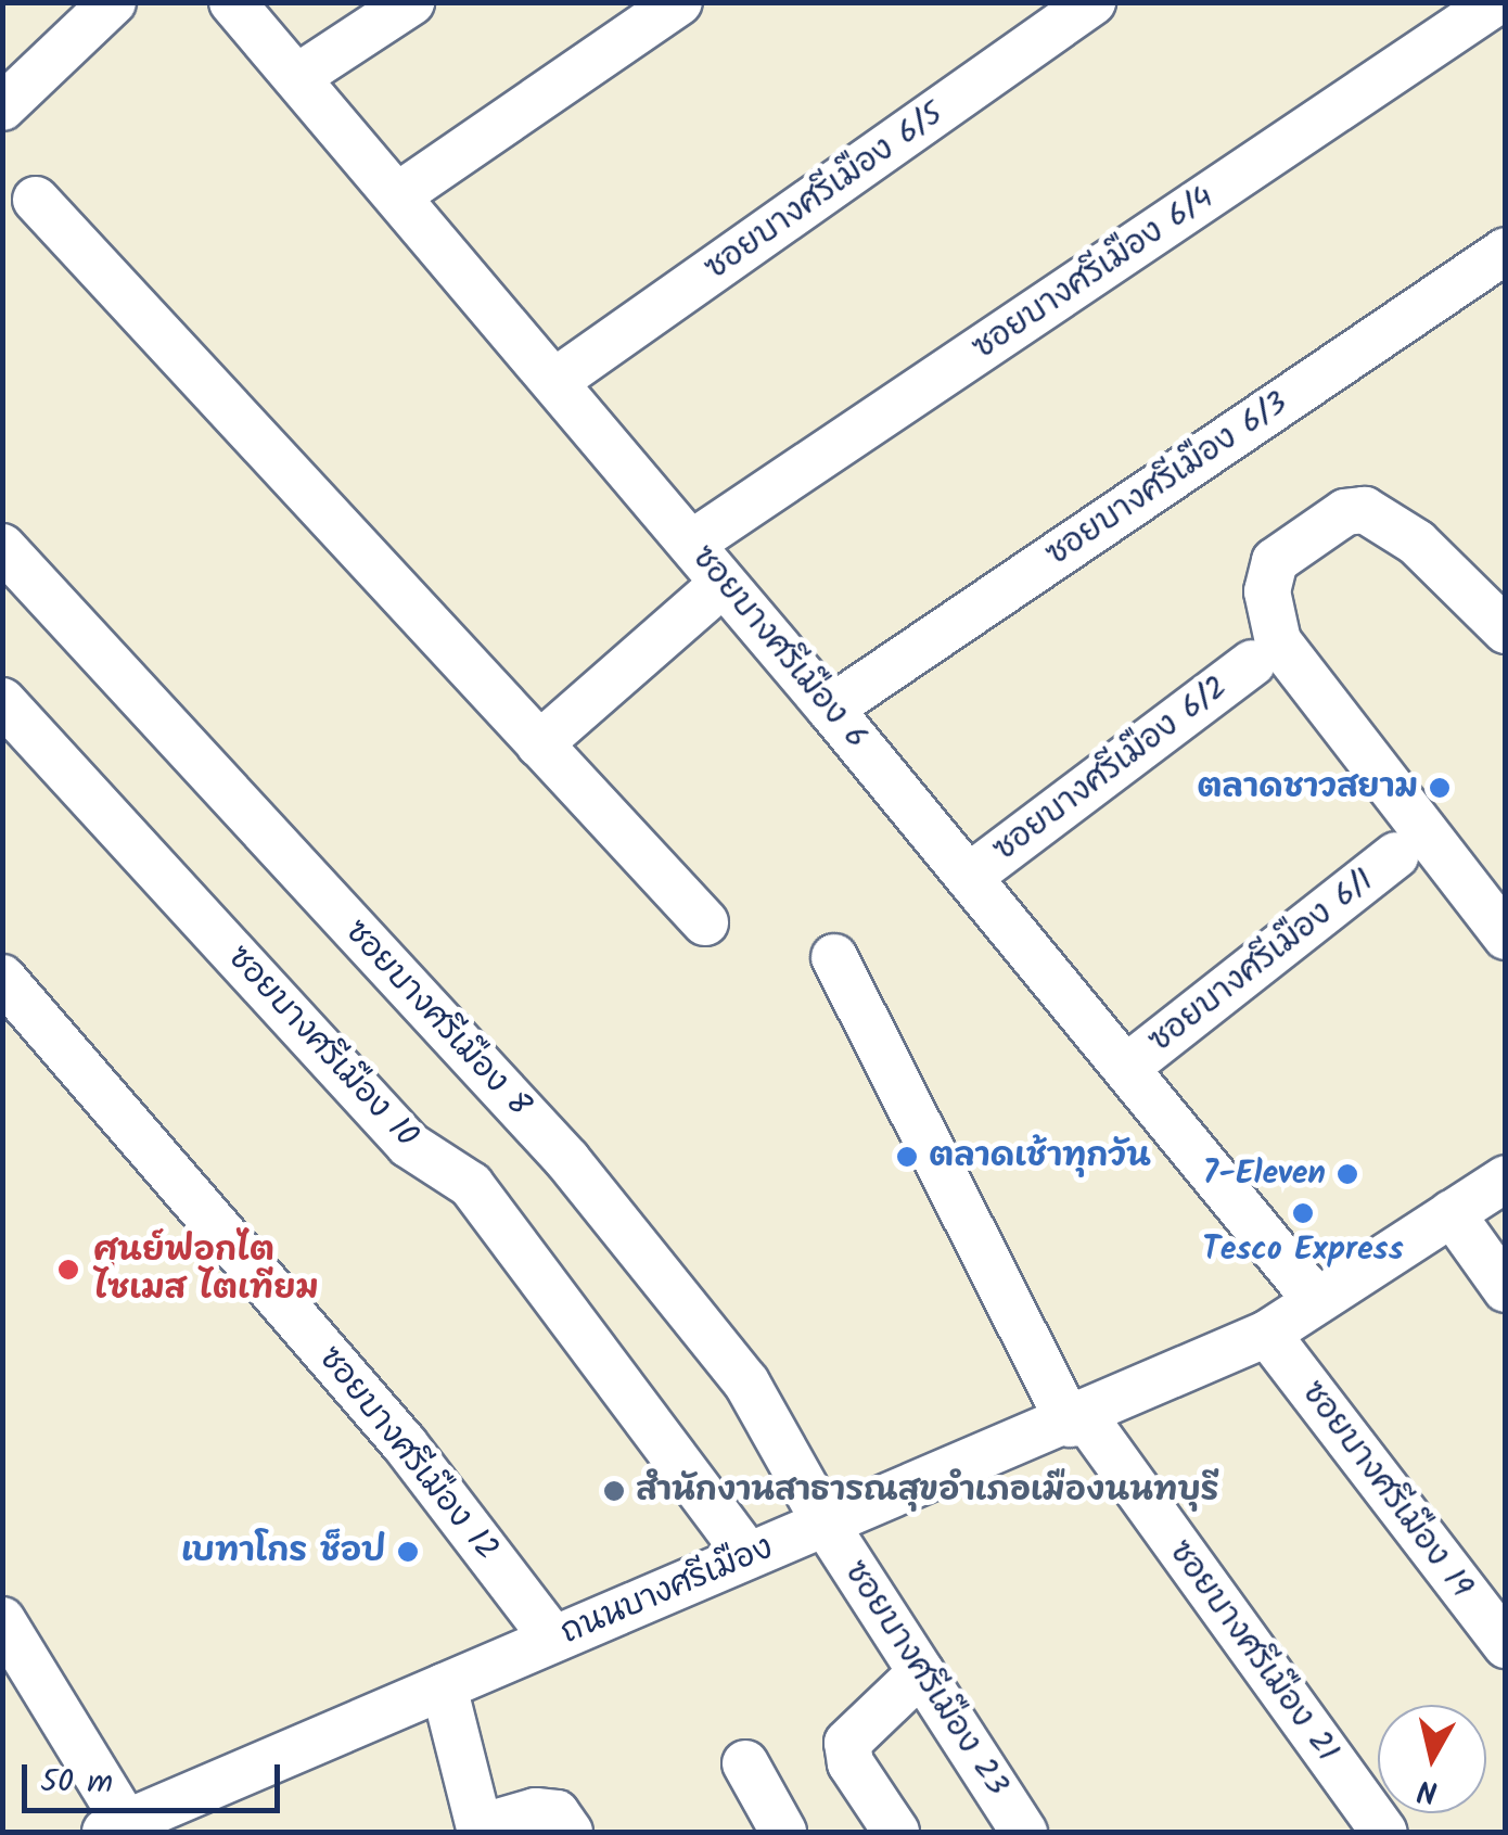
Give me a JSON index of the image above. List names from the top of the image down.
{
  "streets": {
    "street": [
      "ซอยบางศรีเมือง 6/5",
      "ซอยบางศรีเมือง 6/4",
      "ซอยบางศรีเมือง 6/3",
      "ซอยบางศรีเมือง 6",
      "ซอยบางศรีเมือง 6/2",
      "ซอยบางศรีเมือง 6/1",
      "ซอยบางศรีเมือง 8",
      "ซอยบางศรีเมือง 10",
      "ซอยบางศรีเมือง 12",
      "ซอยบางศรีเมือง 19",
      "ถนนบางศรีเมือง",
      "ซอยบางศรีเมือง 21",
      "ซอยบางศรีเมือง 23"
    ]
  },
  "crossings": [
    ["ซอยบางศรีเมือง 6/5", "ซอยบางศรีเมือง 6"],
    ["ซอยบางศรีเมือง 6/4", "ซอยบางศรีเมือง 6"],
    ["ซอยบางศรีเมือง 6/3", "ซอยบางศรีเมือง 6"],
    ["ซอยบางศรีเมือง 6", "ซอยบางศรีเมือง 6/2"],
    ["ซอยบางศรีเมือง 6", "ซอยบางศรีเมือง 6/1"],
    ["ซอยบางศรีเมือง 6", "ถนนบางศรีเมือง"],
    ["ซอยบางศรีเมือง 8", "ถนนบางศรีเมือง"],
    ["ซอยบางศรีเมือง 8", "ซอยบางศรีเมือง 23"],
    ["ซอยบางศรีเมือง 10", "ถนนบางศรีเมือง"],
    ["ซอยบางศรีเมือง 12", "ถนนบางศรีเมือง"],
    ["ซอยบางศรีเมือง 19", "ถนนบางศรีเมือง"],
    ["ถนนบางศรีเมือง", "ซอยบางศรีเมือง 21"],
    ["ถนนบางศรีเมือง", "ซอยบางศรีเมือง 23"]
  ],
  "places": [
    "ตลาดชาวสยาม",
    "ตลาดเช้าทุกวัน",
    "7-Eleven",
    "Tesco Express",
    "ศูนย์ฟอกไต ไซเมส ไตเทียม",
    "สำนักงานสาธารณสุขอำเภอเมืองนนทบุรี",
    "เบทาโกร ช็อป"
  ],
  "scale_bar": "50 m",
  "north": "bottom"
}
